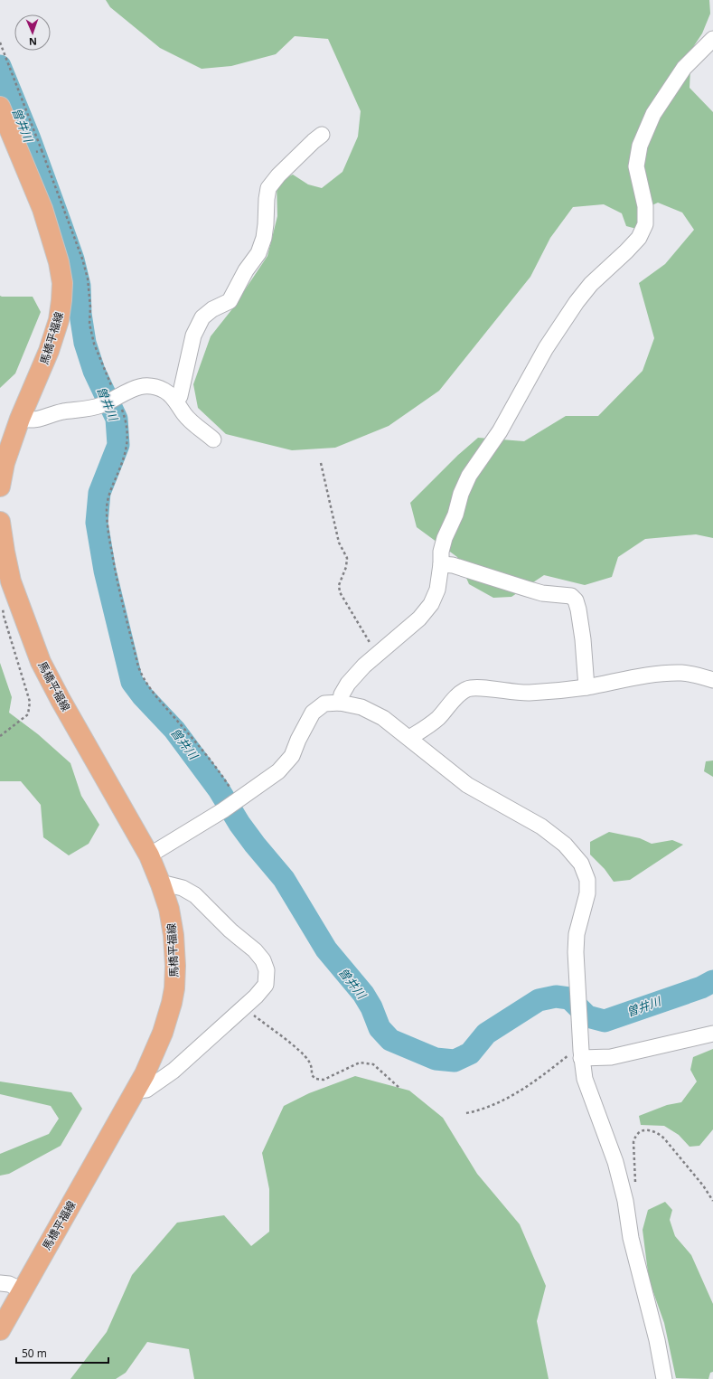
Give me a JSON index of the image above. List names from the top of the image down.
{
  "streets": {
    "main road": ["馬橋平福線"]
  },
  "water": ["曽井川"],
  "scale_bar": "50 m",
  "north": "bottom"
}
